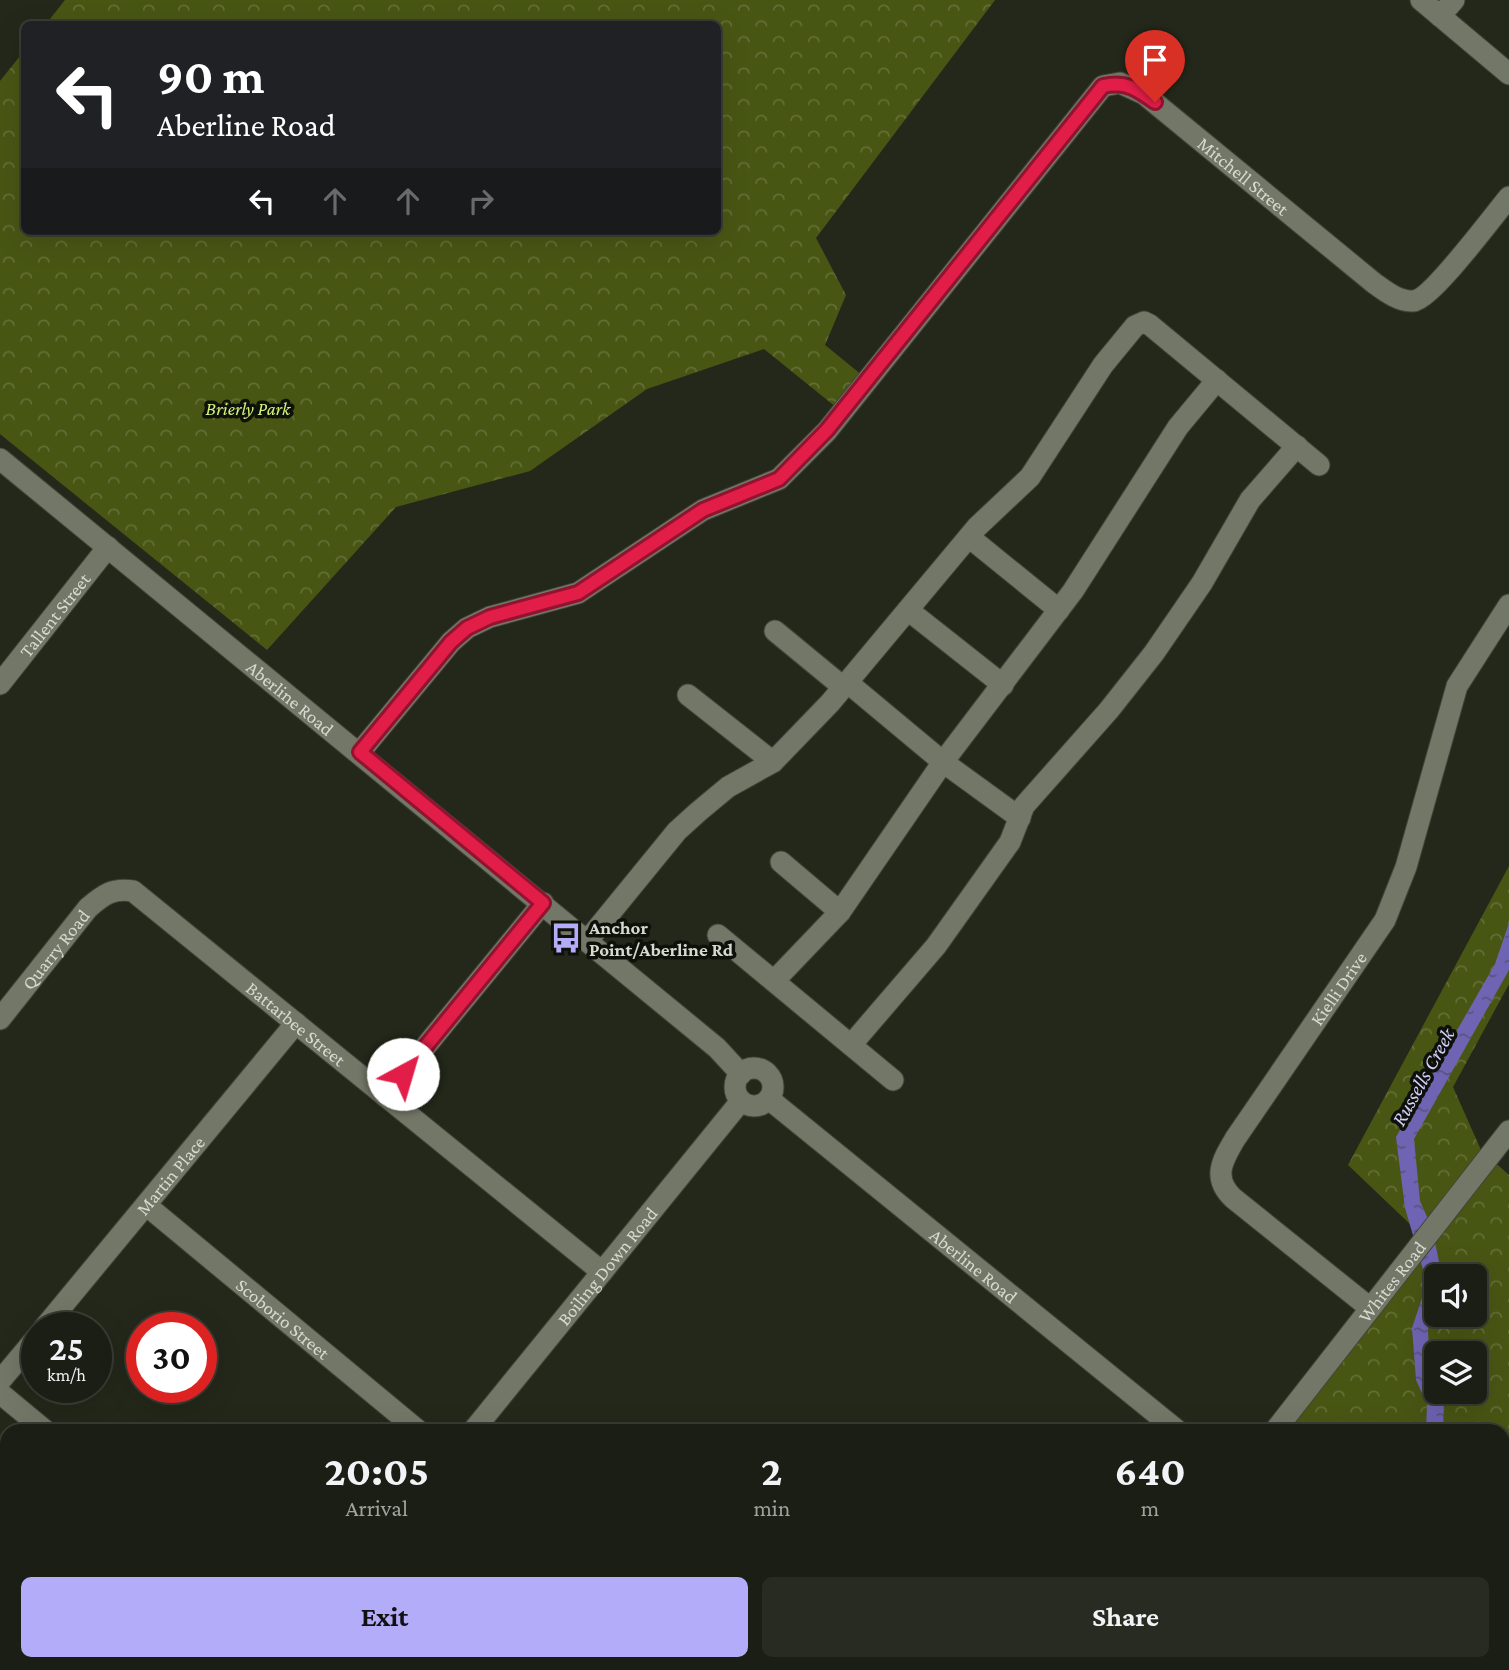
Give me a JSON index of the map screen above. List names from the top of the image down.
{
  "streets": {
    "street": [
      "Mitchell Street",
      "Tallent Street",
      "Aberline Road",
      "Quarry Road",
      "Kielli Drive",
      "Battarbee Street",
      "Martin Place",
      "Boiling Down Road",
      "Whites Road",
      "Scoborio Street"
    ]
  },
  "crossings": [
    ["Mitchell Street", "Aberline Road"],
    ["Tallent Street", "Aberline Road"],
    ["Aberline Road", "Boiling Down Road"],
    ["Quarry Road", "Battarbee Street"],
    ["Kielli Drive", "Whites Road"],
    ["Battarbee Street", "Martin Place"],
    ["Battarbee Street", "Boiling Down Road"],
    ["Martin Place", "Scoborio Street"]
  ],
  "water": ["Russells Creek"],
  "parks": ["Brierly Park"],
  "places": {
    "bus stop": ["Anchor Point/Aberline Rd"]
  },
  "page": {
    "turn": ["90 m", "Aberline Road"],
    "speed": "25 km/h",
    "limit": "30",
    "eta": [
      "20:05",
      "Arrival",
      "2",
      "min",
      "640",
      "m"
    ],
    "buttons": ["Exit", "Share"]
  }
}
